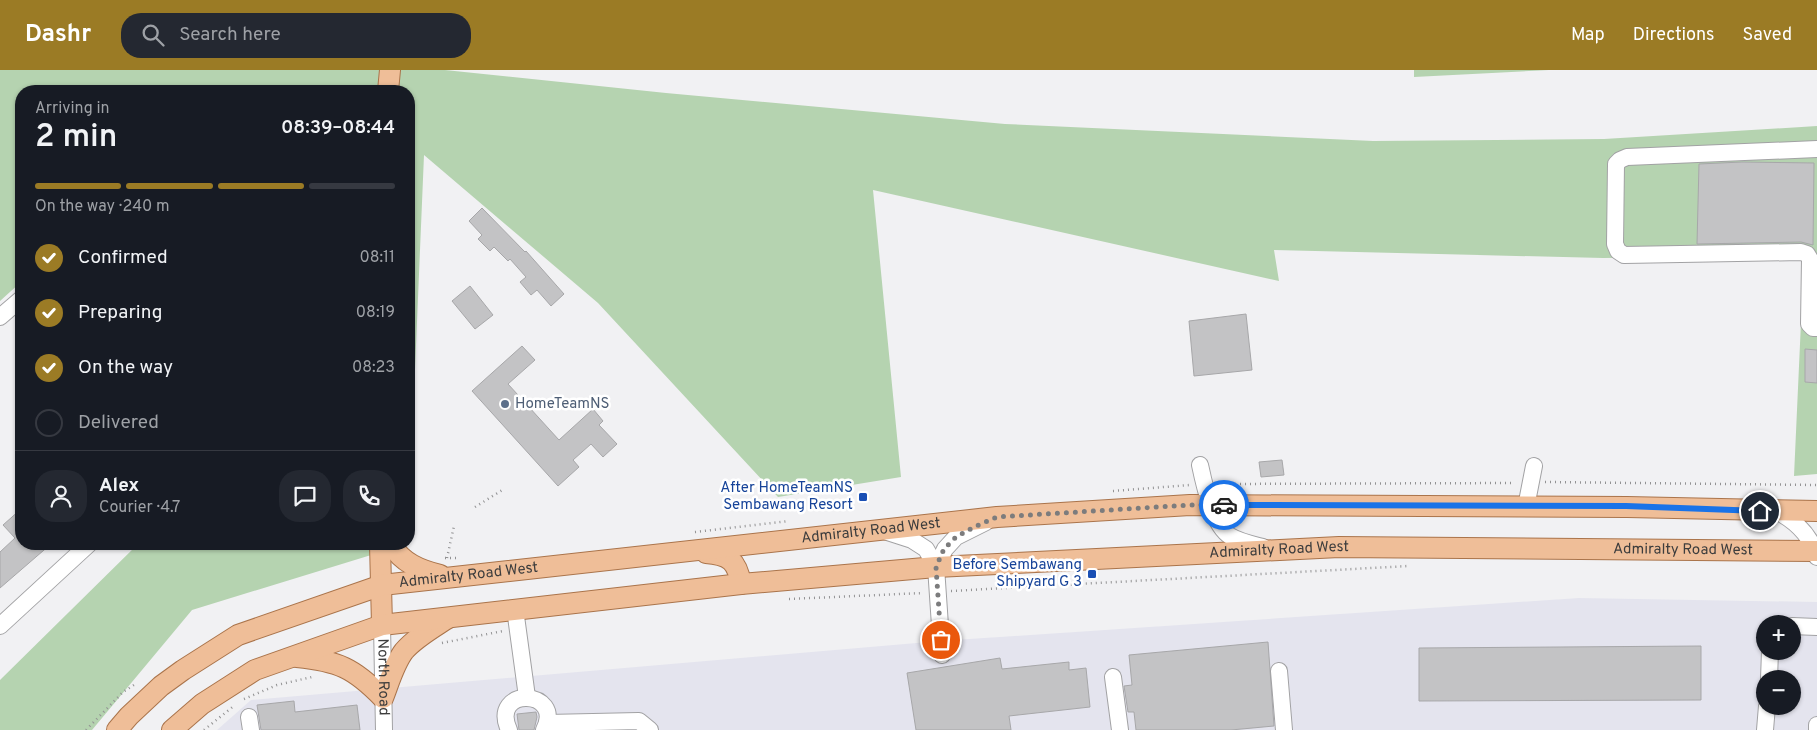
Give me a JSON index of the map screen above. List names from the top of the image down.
{
  "streets": {
    "main road": ["Admiralty Road West"],
    "street": ["North Road"]
  },
  "crossings": [
    ["Admiralty Road West", "North Road"]
  ],
  "places": {
    "other": ["HomeTeamNS"],
    "transit": ["After HomeTeamNS Sembawang Resort", "Before Sembawang Shipyard G 3"]
  },
  "page": {
    "header": "Dashr",
    "search": "Search here",
    "nav": ["Map", "Directions", "Saved"],
    "heading": ["2 min", "Arriving in", "08:39–08:44"],
    "panel": ["Alex", "Courier · 4.7"],
    "bar": "On the way · 240 m",
    "list": [
      ["Confirmed", "08:11"],
      ["Preparing", "08:19"],
      ["On the way", "08:23"],
      "Delivered"
    ],
    "map_buttons": ["+", "−"]
  }
}
